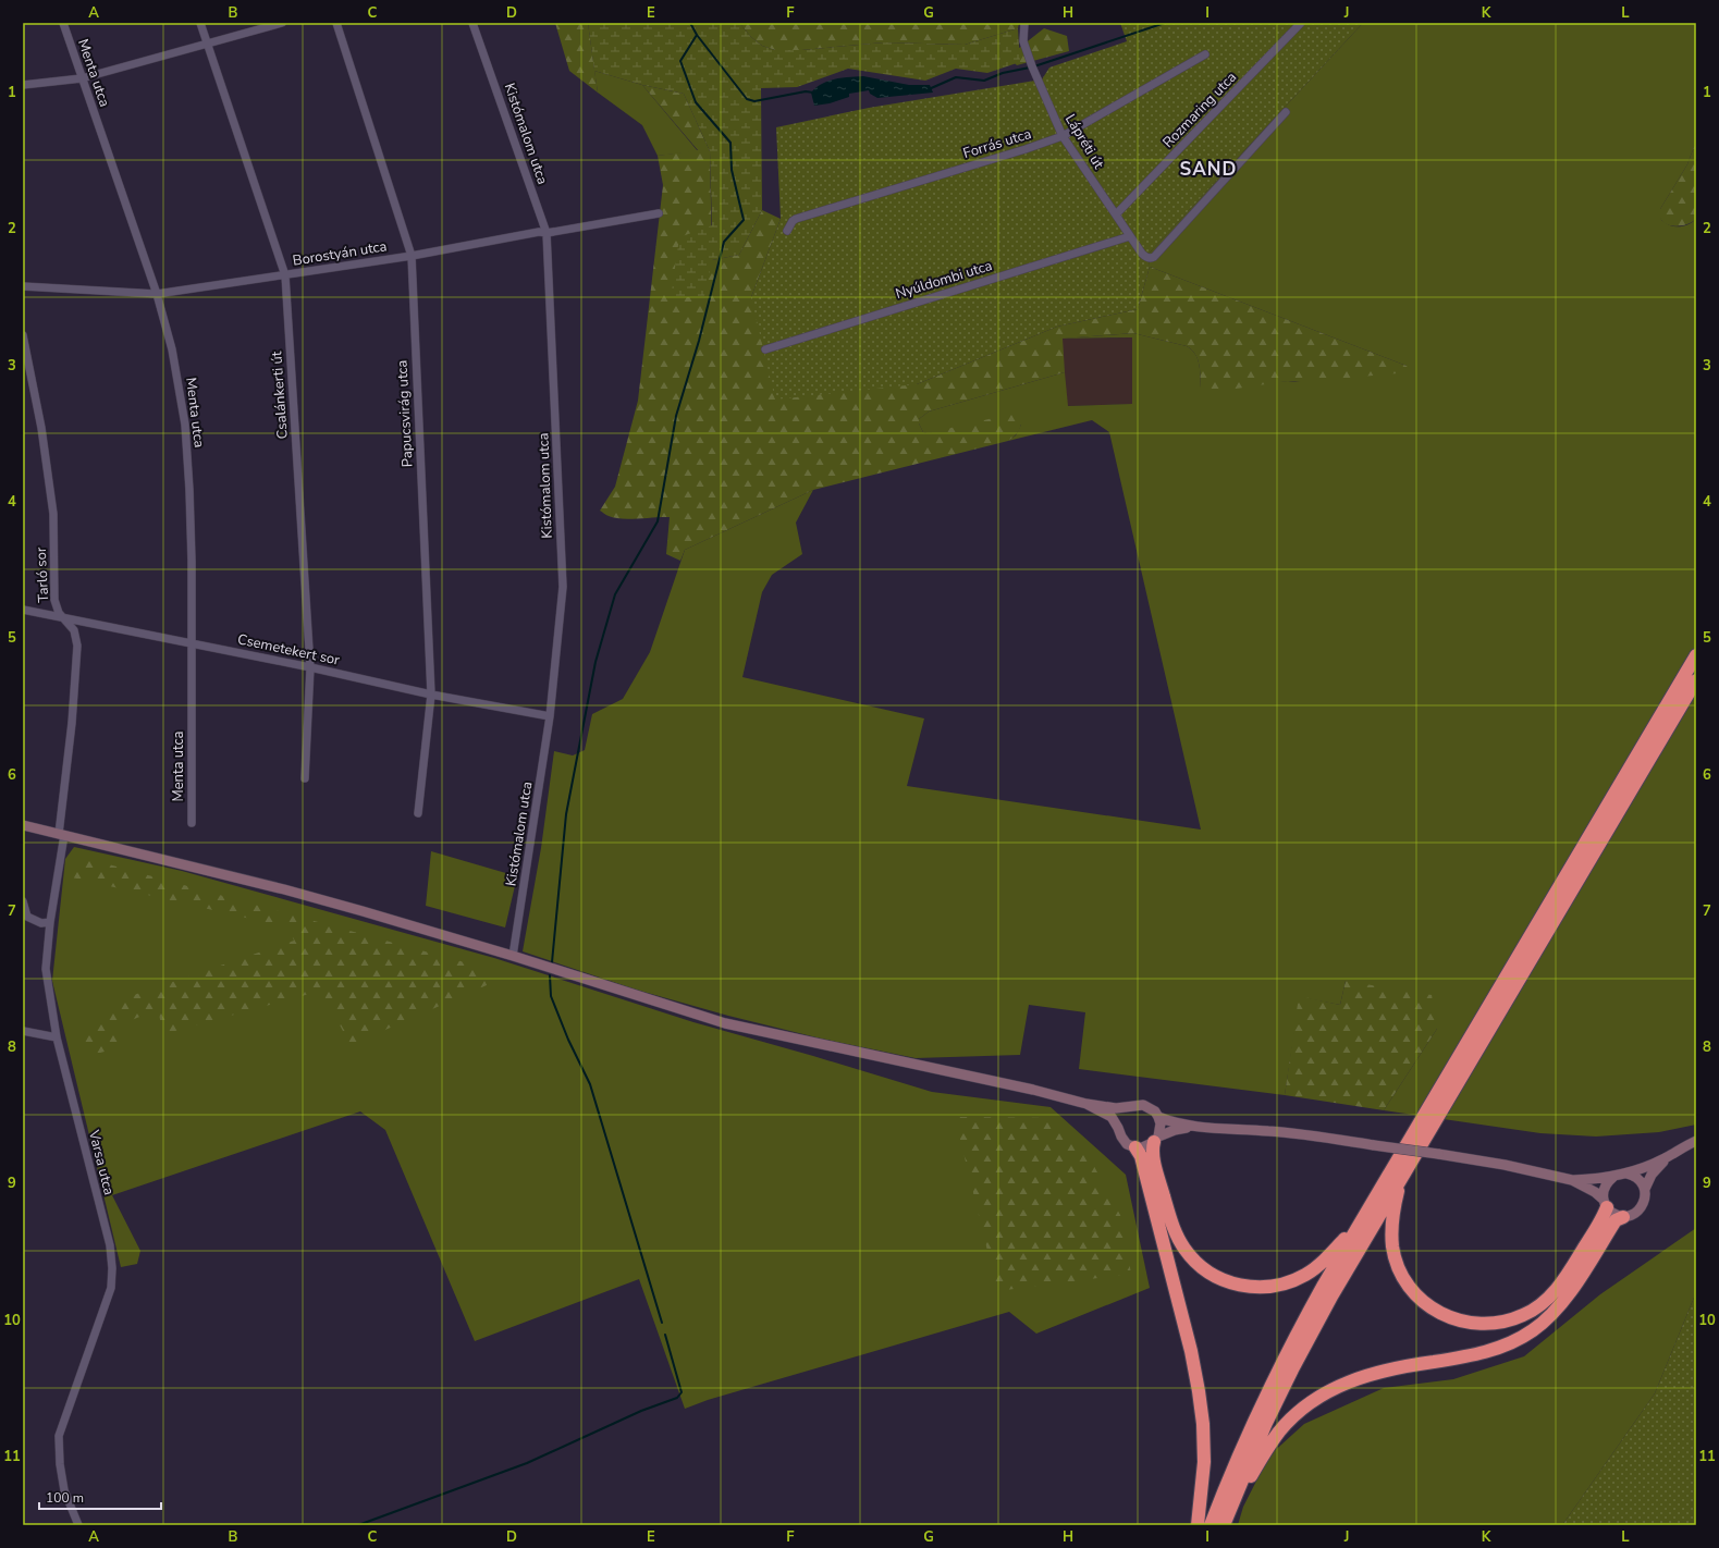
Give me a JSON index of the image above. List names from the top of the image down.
{
  "streets": {
    "street": [
      "Menta utca",
      "Rozmaring utca",
      "Kistómalom utca",
      "Lápréti út",
      "Forrás utca",
      "Borostyán utca",
      "Nyúldombi utca",
      "Csalánkerti út",
      "Papucsvirág utca",
      "Tarló sor",
      "Csemetekert sor",
      "Varsa utca"
    ]
  },
  "crossings": [
    ["Menta utca", "Borostyán utca"],
    ["Menta utca", "Csemetekert sor"],
    ["Rozmaring utca", "Lápréti út"],
    ["Kistómalom utca", "Borostyán utca"],
    ["Kistómalom utca", "Csemetekert sor"],
    ["Lápréti út", "Forrás utca"],
    ["Lápréti út", "Nyúldombi utca"],
    ["Borostyán utca", "Csalánkerti út"],
    ["Borostyán utca", "Papucsvirág utca"],
    ["Csalánkerti út", "Csemetekert sor"],
    ["Papucsvirág utca", "Csemetekert sor"],
    ["Tarló sor", "Csemetekert sor"],
    ["Tarló sor", "Varsa utca"]
  ],
  "districts": ["SAND"],
  "scale_bar": "100 m",
  "grid": {
    "columns": [
      "A",
      "B",
      "C",
      "D",
      "E",
      "F",
      "G",
      "H",
      "I",
      "J",
      "K",
      "L"
    ],
    "rows": [
      "1",
      "2",
      "3",
      "4",
      "5",
      "6",
      "7",
      "8",
      "9",
      "10",
      "11"
    ]
  }
}
